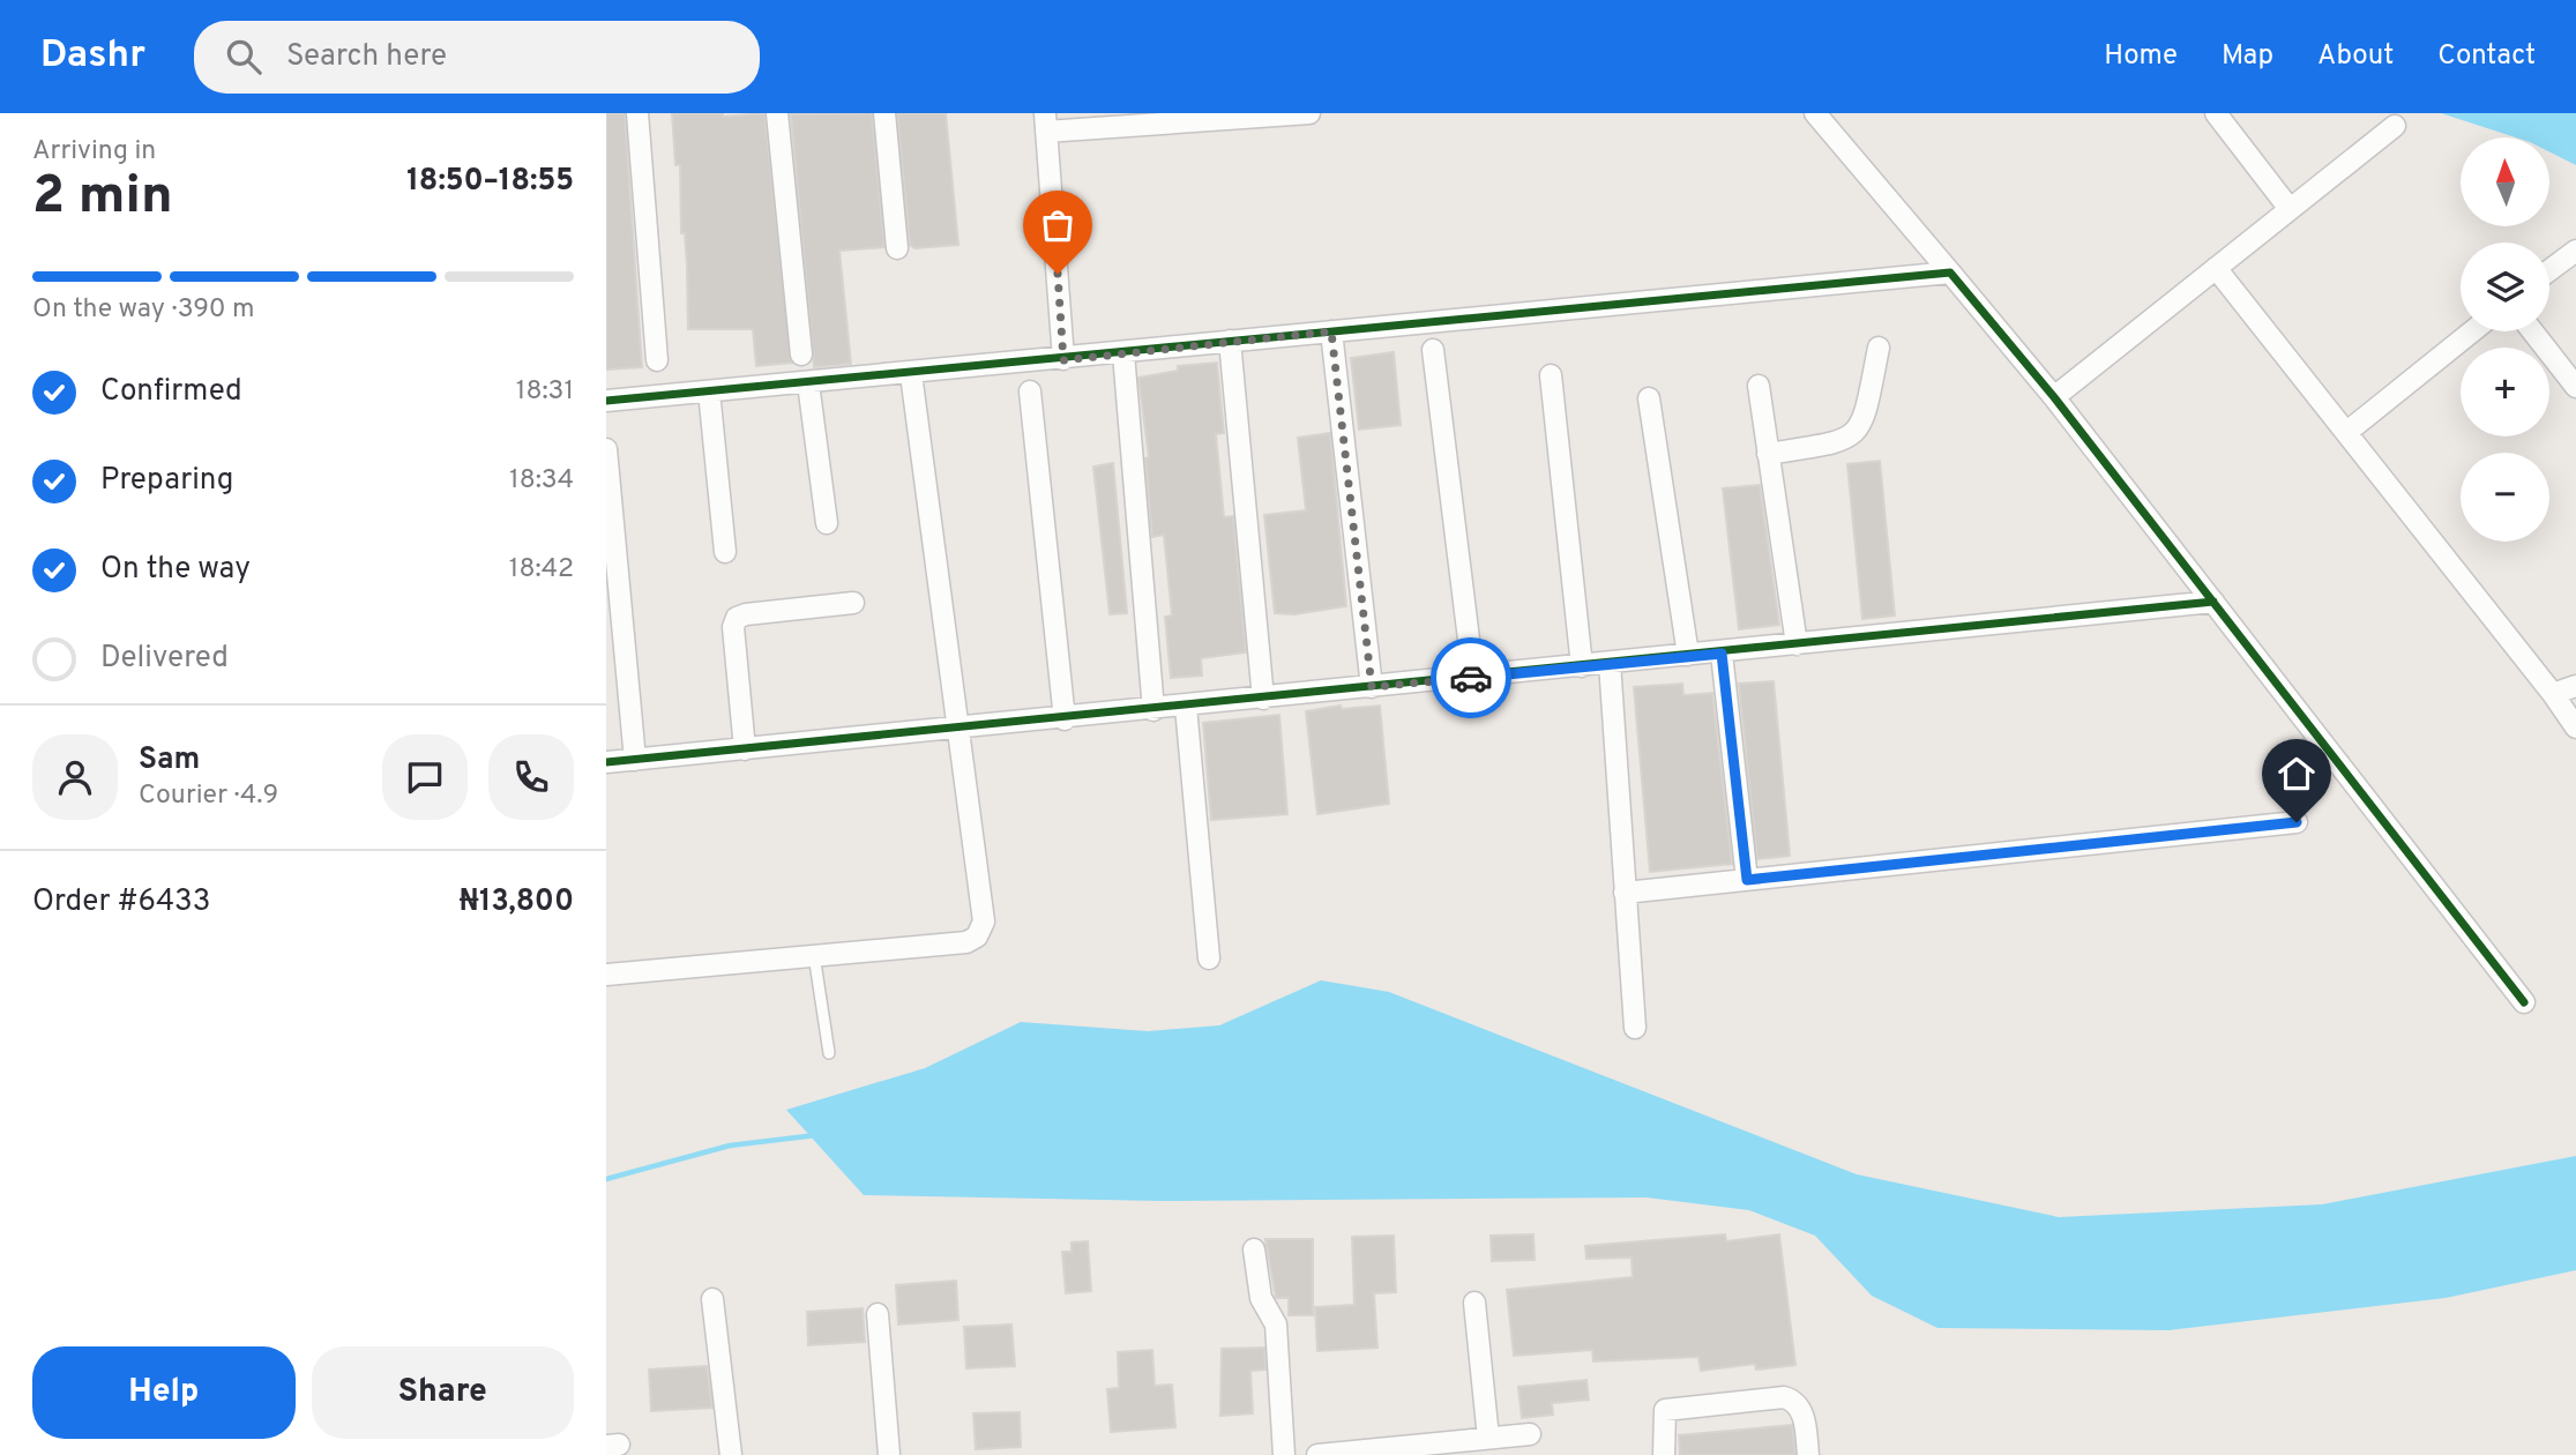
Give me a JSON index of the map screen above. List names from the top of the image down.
{
  "north": "top",
  "page": {
    "header": "Dashr",
    "search": "Search here",
    "nav": [
      "Home",
      "Map",
      "About",
      "Contact"
    ],
    "heading": ["2 min", "Arriving in", "18:50–18:55"],
    "panel": [
      "Sam",
      "Courier · 4.9",
      "Order #6433",
      "₦13,800"
    ],
    "map_buttons": ["+", "−"],
    "bar": "On the way · 390 m",
    "list": [
      ["Confirmed", "18:31"],
      ["Preparing", "18:34"],
      ["On the way", "18:42"],
      "Delivered"
    ],
    "buttons": ["Help", "Share"]
  }
}
